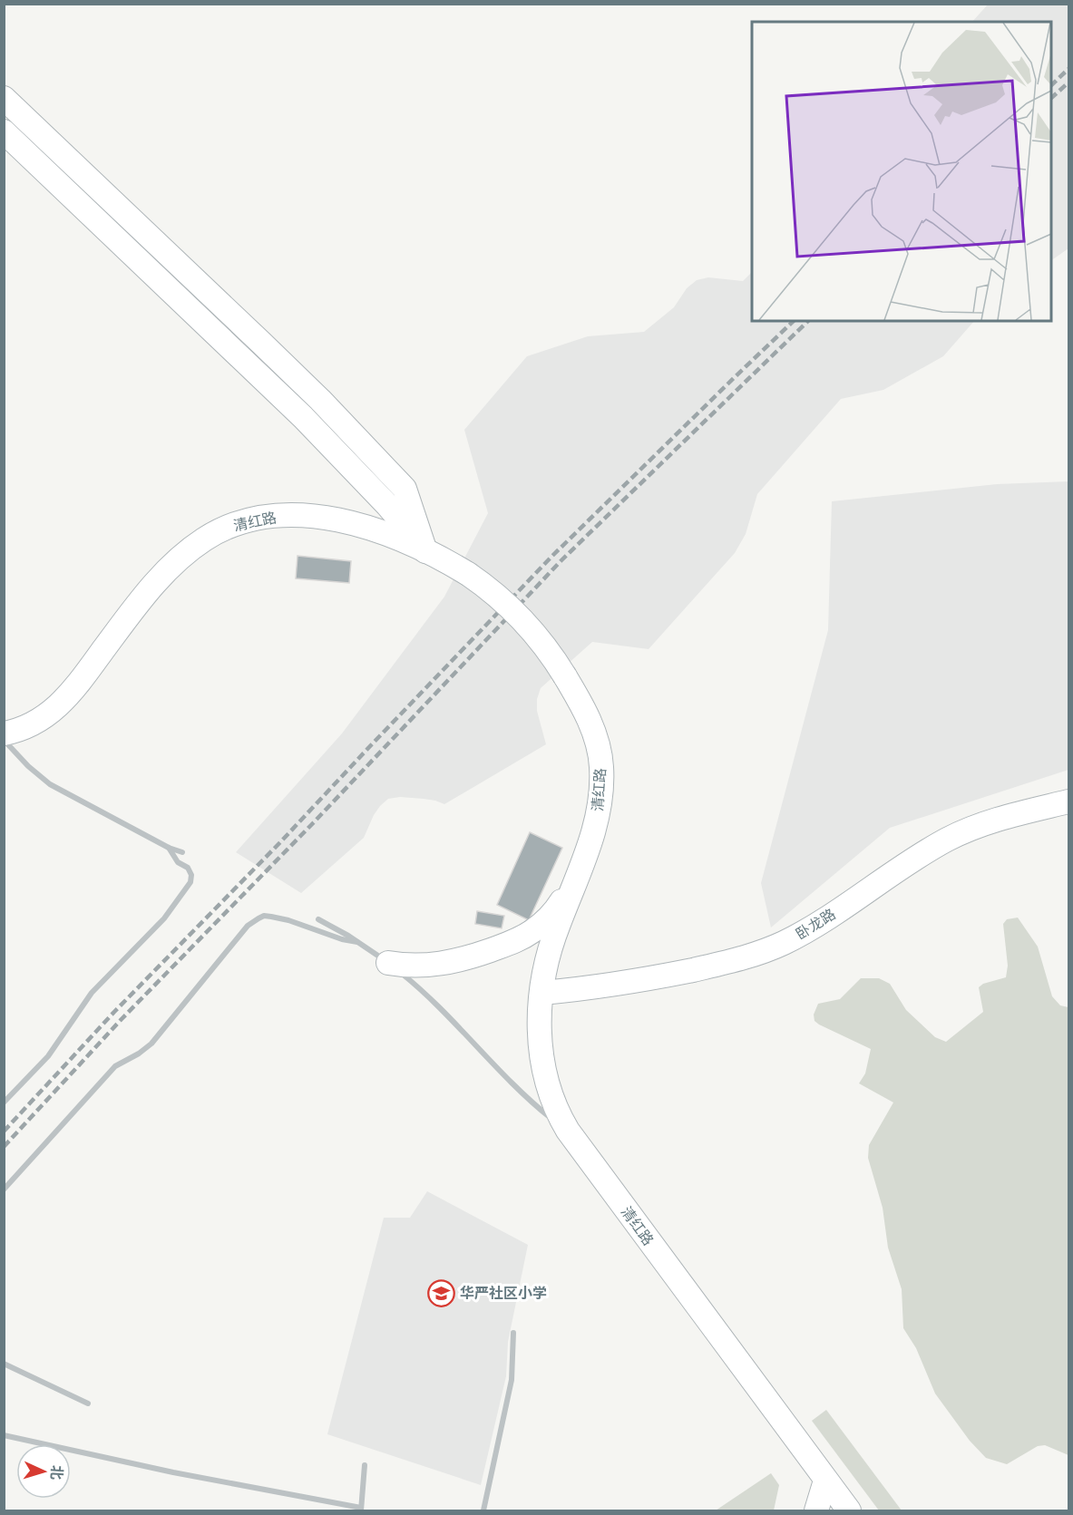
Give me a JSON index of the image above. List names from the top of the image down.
{
  "streets": {
    "main road": ["清红路", "卧龙路"]
  },
  "crossings": [
    ["清红路", "卧龙路"]
  ],
  "places": {
    "school or university": ["华严社区小学"]
  },
  "north": "right"
}
